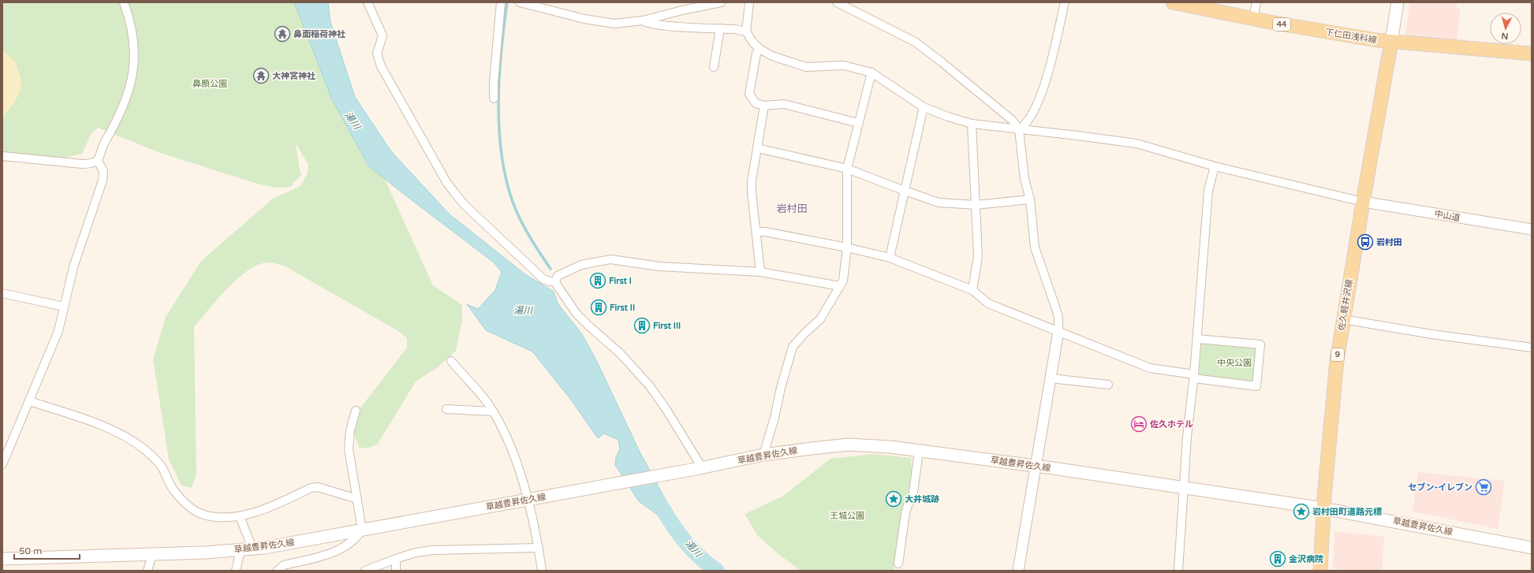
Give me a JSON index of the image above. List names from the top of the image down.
{
  "streets": {
    "main road": [
      "44",
      "下仁田浅科線",
      "佐久軽井沢線",
      "9",
      "草越豊昇佐久線"
    ],
    "street": ["中山道"]
  },
  "crossings": [
    ["下仁田浅科線", "佐久軽井沢線"],
    ["中山道", "佐久軽井沢線"],
    ["佐久軽井沢線", "草越豊昇佐久線"]
  ],
  "districts": ["岩村田"],
  "water": ["湯川"],
  "parks": ["鼻顔公園", "中央公園", "王城公園"],
  "places": {
    "temple": ["鼻面稲荷神社", "大神宮神社"],
    "bus stop": ["岩村田"],
    "building": [
      "First I",
      "First II",
      "First III",
      "金沢病院"
    ],
    "hotel": ["佐久ホテル"],
    "supermarket": ["セブン-イレブン"],
    "place": ["大井城跡", "岩村田町道路元標"]
  },
  "scale_bar": "50 m",
  "north": "bottom"
}
